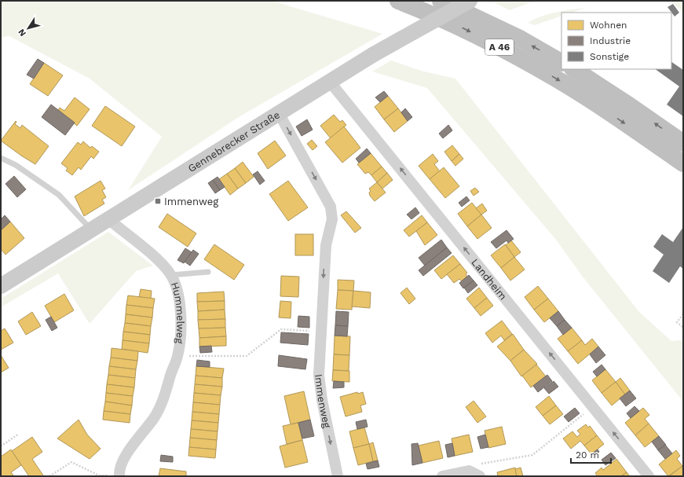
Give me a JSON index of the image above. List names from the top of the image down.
{
  "streets": {
    "highway": ["A 46"],
    "main road": ["Gennebrecker Straße"],
    "street": ["Landheim", "Hummelweg", "Immenweg"]
  },
  "crossings": [
    ["Gennebrecker Straße", "Landheim"],
    ["Gennebrecker Straße", "Hummelweg"],
    ["Gennebrecker Straße", "Immenweg"]
  ],
  "one_way": ["Landheim", "Immenweg"],
  "places": {
    "transit": ["Immenweg"]
  },
  "legend": ["Wohnen", "Industrie", "Sonstige"],
  "scale_bar": "20 m",
  "north": "bottom left"
}
